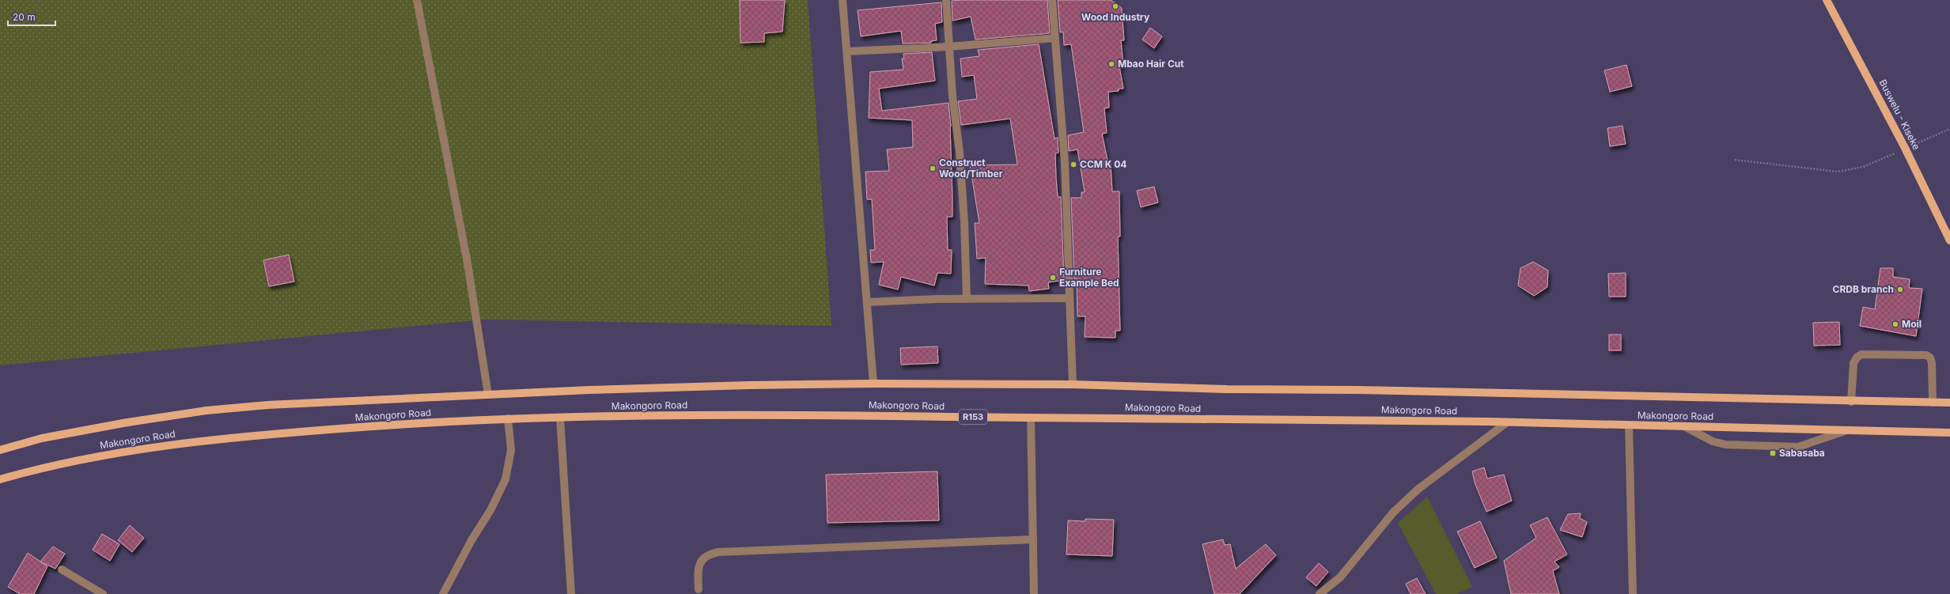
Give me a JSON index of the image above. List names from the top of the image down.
{
  "streets": {
    "main road": ["Buswelu - Kiseke", "Makongoro Road", "R153"]
  },
  "places": {
    "other": [
      "Wood Industry",
      "Mbao Hair Cut",
      "CCM K 04",
      "Construct Wood/Timber",
      "Furniture Example Bed",
      "CRDB branch",
      "Moil"
    ],
    "transit": ["Sabasaba"]
  },
  "scale_bar": "20 m"
}
